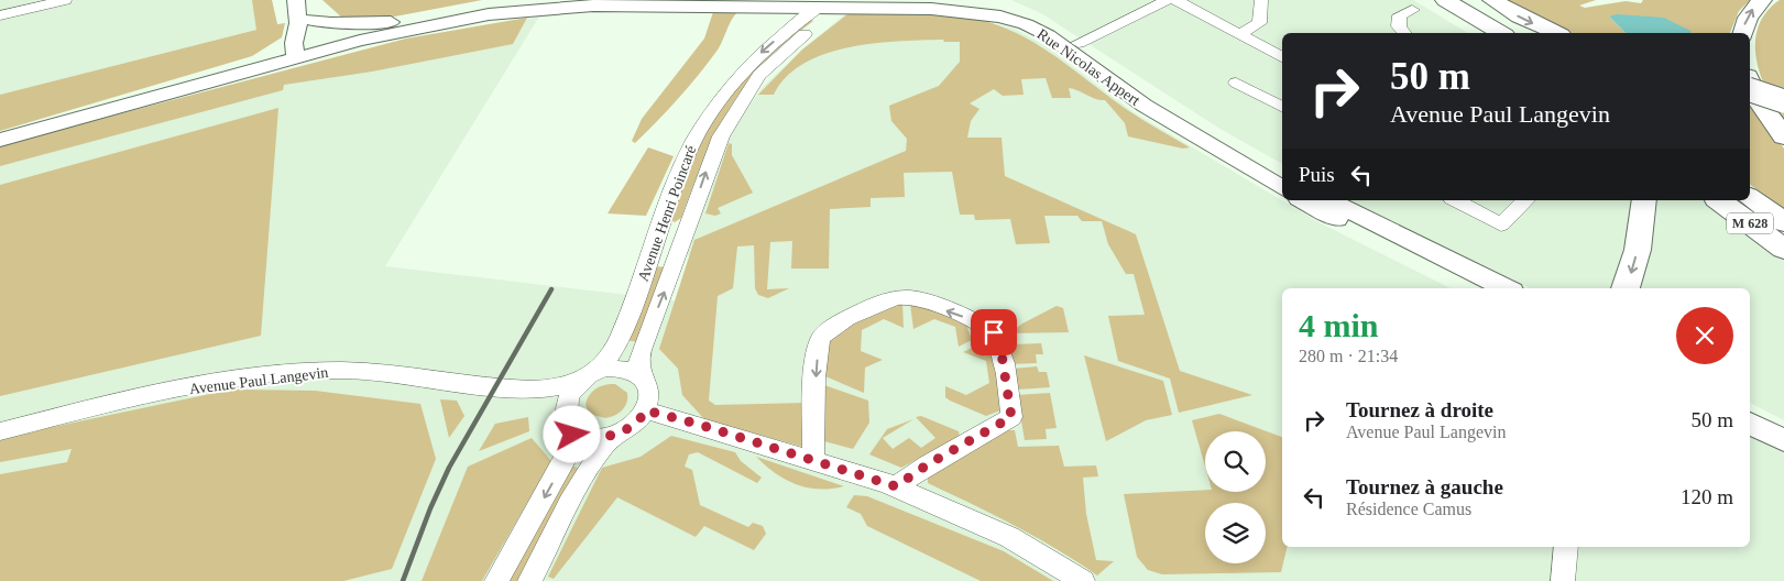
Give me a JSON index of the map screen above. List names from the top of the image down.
{
  "streets": {
    "highway": ["M 628"],
    "main road": ["Rue Nicolas Appert"],
    "street": ["Avenue Henri Poincaré", "Avenue Paul Langevin"]
  },
  "crossings": [
    ["Rue Nicolas Appert", "Avenue Henri Poincaré"],
    ["Avenue Henri Poincaré", "Avenue Paul Langevin"]
  ],
  "page": {
    "turn": ["50 m", "Avenue Paul Langevin"],
    "then": "Puis",
    "heading": ["4 min", "280 m · 21:34"],
    "list": [
      {
        "name": "Tournez à droite",
        "note": "Avenue Paul Langevin",
        "value": "50 m"
      },
      {
        "name": "Tournez à gauche",
        "note": "Résidence Camus",
        "value": "120 m"
      }
    ]
  }
}
